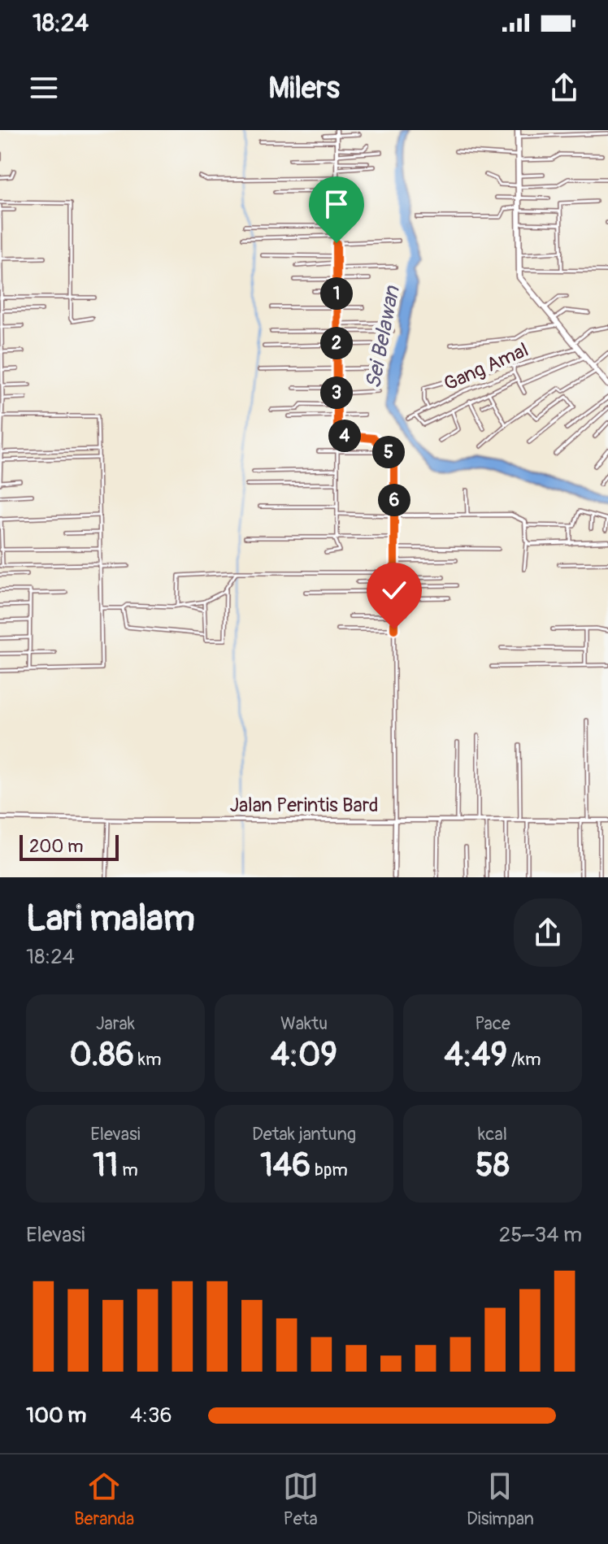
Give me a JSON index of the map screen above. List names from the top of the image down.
{
  "streets": {
    "street": ["Gang Amal", "Jalan Perintis Bard"]
  },
  "water": ["Sei Belawan"],
  "scale_bar": "200 m",
  "page": {
    "status": "18:24",
    "header": "Milers",
    "pins": [
      "1",
      "2",
      "3",
      "4",
      "5",
      "6"
    ],
    "scale": "200 m",
    "heading": ["Lari malam", "18:24"],
    "stats": [
      ["Jarak", "0.86 km"],
      ["Waktu", "4:09"],
      ["Pace", "4:49 /km"],
      ["Elevasi", "11 m"],
      ["Detak jantung", "146 bpm"],
      ["kcal", "58"]
    ],
    "chart": ["Elevasi", "25–34 m"],
    "list": [
      {
        "name": "100 m",
        "note": "4:36"
      }
    ],
    "tabs": ["Beranda", "Peta", "Disimpan"]
  }
}
